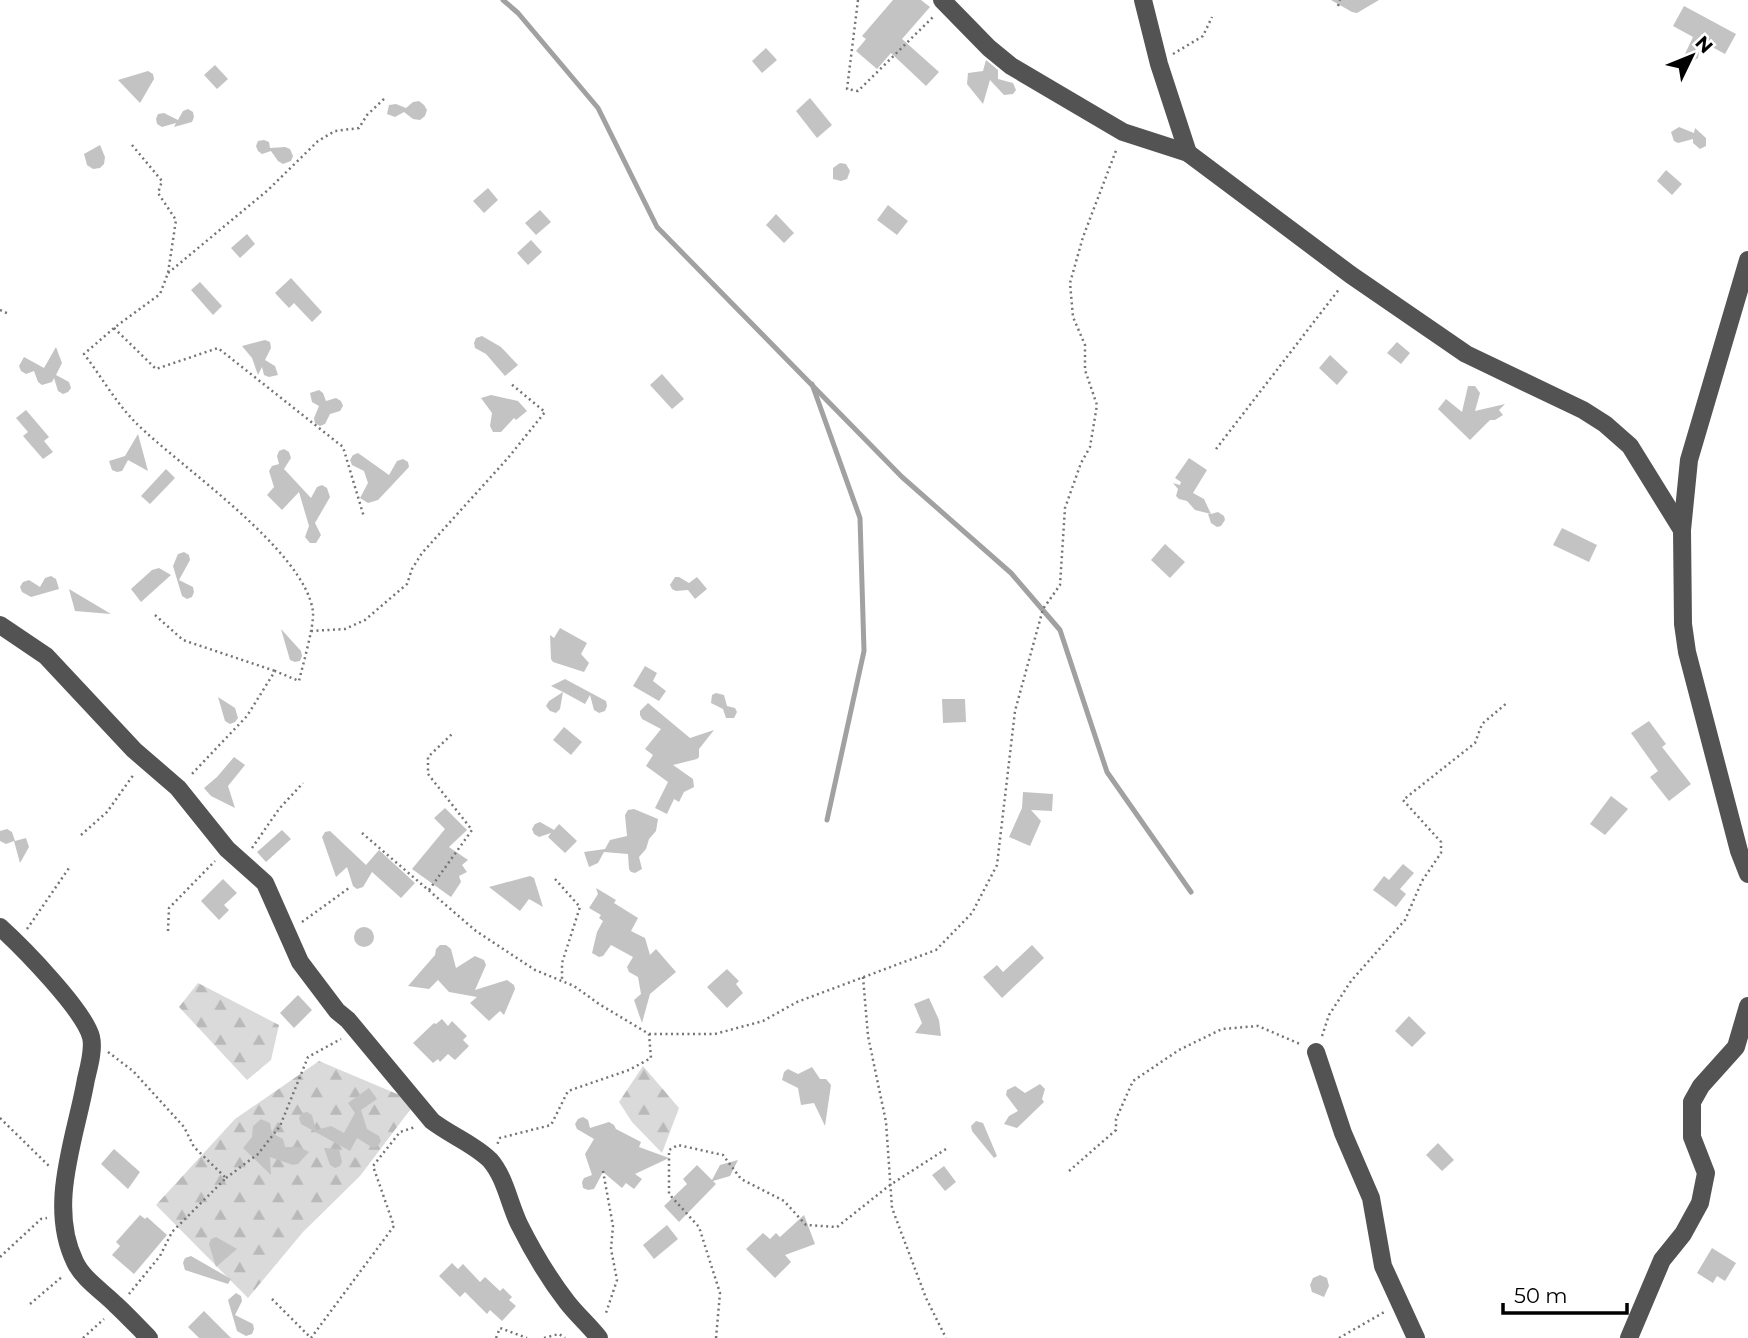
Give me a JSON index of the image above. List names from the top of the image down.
{
  "scale_bar": "50 m",
  "north": "top right"
}
